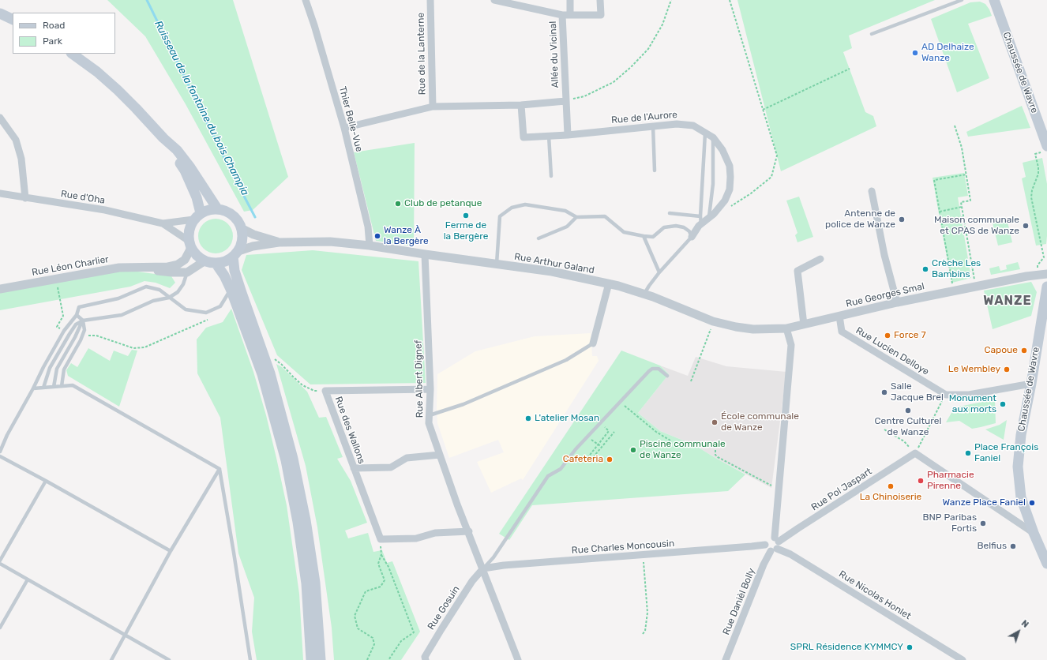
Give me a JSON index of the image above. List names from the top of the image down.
{
  "streets": {
    "main road": ["Chaussée de Wavre"],
    "street": [
      "Rue de la Lanterne",
      "Allée du Vicinal",
      "Rue de l'Aurore",
      "Thier Belle-Vue",
      "Rue d'Oha",
      "Rue Arthur Galand",
      "Rue Léon Charlier",
      "Rue Georges Smal",
      "Rue Lucien Delloye",
      "Rue Albert Dignef",
      "Rue des Wallons",
      "Rue Pol Jaspart",
      "Rue Charles Moncousin",
      "Rue Nicolas Honlet",
      "Rue Danièl Bolly",
      "Rue Gosuin"
    ]
  },
  "crossings": [
    ["Allée du Vicinal", "Rue de l'Aurore"],
    ["Thier Belle-Vue", "Rue Arthur Galand"],
    ["Rue d'Oha", "Rue Léon Charlier"],
    ["Rue Arthur Galand", "Rue Georges Smal"],
    ["Rue Arthur Galand", "Rue Albert Dignef"],
    ["Rue Georges Smal", "Rue Lucien Delloye"],
    ["Rue Albert Dignef", "Rue des Wallons"],
    ["Rue Albert Dignef", "Rue Charles Moncousin"],
    ["Rue Albert Dignef", "Rue Gosuin"],
    ["Rue Pol Jaspart", "Rue Charles Moncousin"],
    ["Rue Pol Jaspart", "Rue Nicolas Honlet"],
    ["Rue Pol Jaspart", "Rue Danièl Bolly"],
    ["Rue Charles Moncousin", "Rue Gosuin"],
    ["Rue Nicolas Honlet", "Rue Danièl Bolly"]
  ],
  "districts": ["WANZE"],
  "water": ["Ruisseau de la fontaine du bois Champia"],
  "places": [
    "AD Delhaize Wanze",
    "Club de petanque",
    "Ferme de la Bergère",
    "Antenne de police de Wanze",
    "Maison communale et CPAS de Wanze",
    "Wanze À la Bergère",
    "Crèche Les Bambins",
    "Force 7",
    "Capoue",
    "Le Wembley",
    "Salle Jacque Brel",
    "Monument aux morts",
    "Centre Culturel de Wanze",
    "L'atelier Mosan",
    "École communale de Wanze",
    "Piscine communale de Wanze",
    "Place François Faniel",
    "Cafeteria",
    "Pharmacie Pirenne",
    "La Chinoiserie",
    "Wanze Place Faniel",
    "BNP Paribas Fortis",
    "Belfius",
    "SPRL Résidence KYMMCY"
  ],
  "legend": ["Road", "Park"],
  "north": "top right"
}
